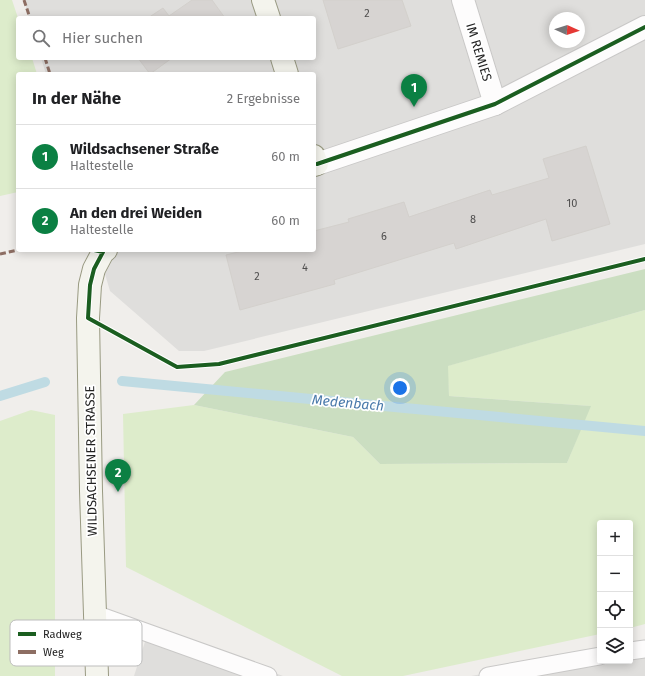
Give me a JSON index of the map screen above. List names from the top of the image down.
{
  "streets": {
    "main road": ["WILDSACHSENER STRASSE"],
    "street": ["IM REMIES"]
  },
  "water": ["Medenbach"],
  "house_numbers": [
    "2",
    "10",
    "8",
    "6",
    "4",
    "2"
  ],
  "legend": ["Radweg", "Weg"],
  "north": "right",
  "page": {
    "search": "Hier suchen",
    "heading": ["In der Nähe", "2 Ergebnisse"],
    "pins": ["1", "2"],
    "list": [
      {
        "mark": "1",
        "name": "Wildsachsener Straße",
        "note": "Haltestelle",
        "value": "60 m"
      },
      {
        "mark": "2",
        "name": "An den drei Weiden",
        "note": "Haltestelle",
        "value": "60 m"
      }
    ],
    "map_buttons": ["+", "−"]
  }
}
